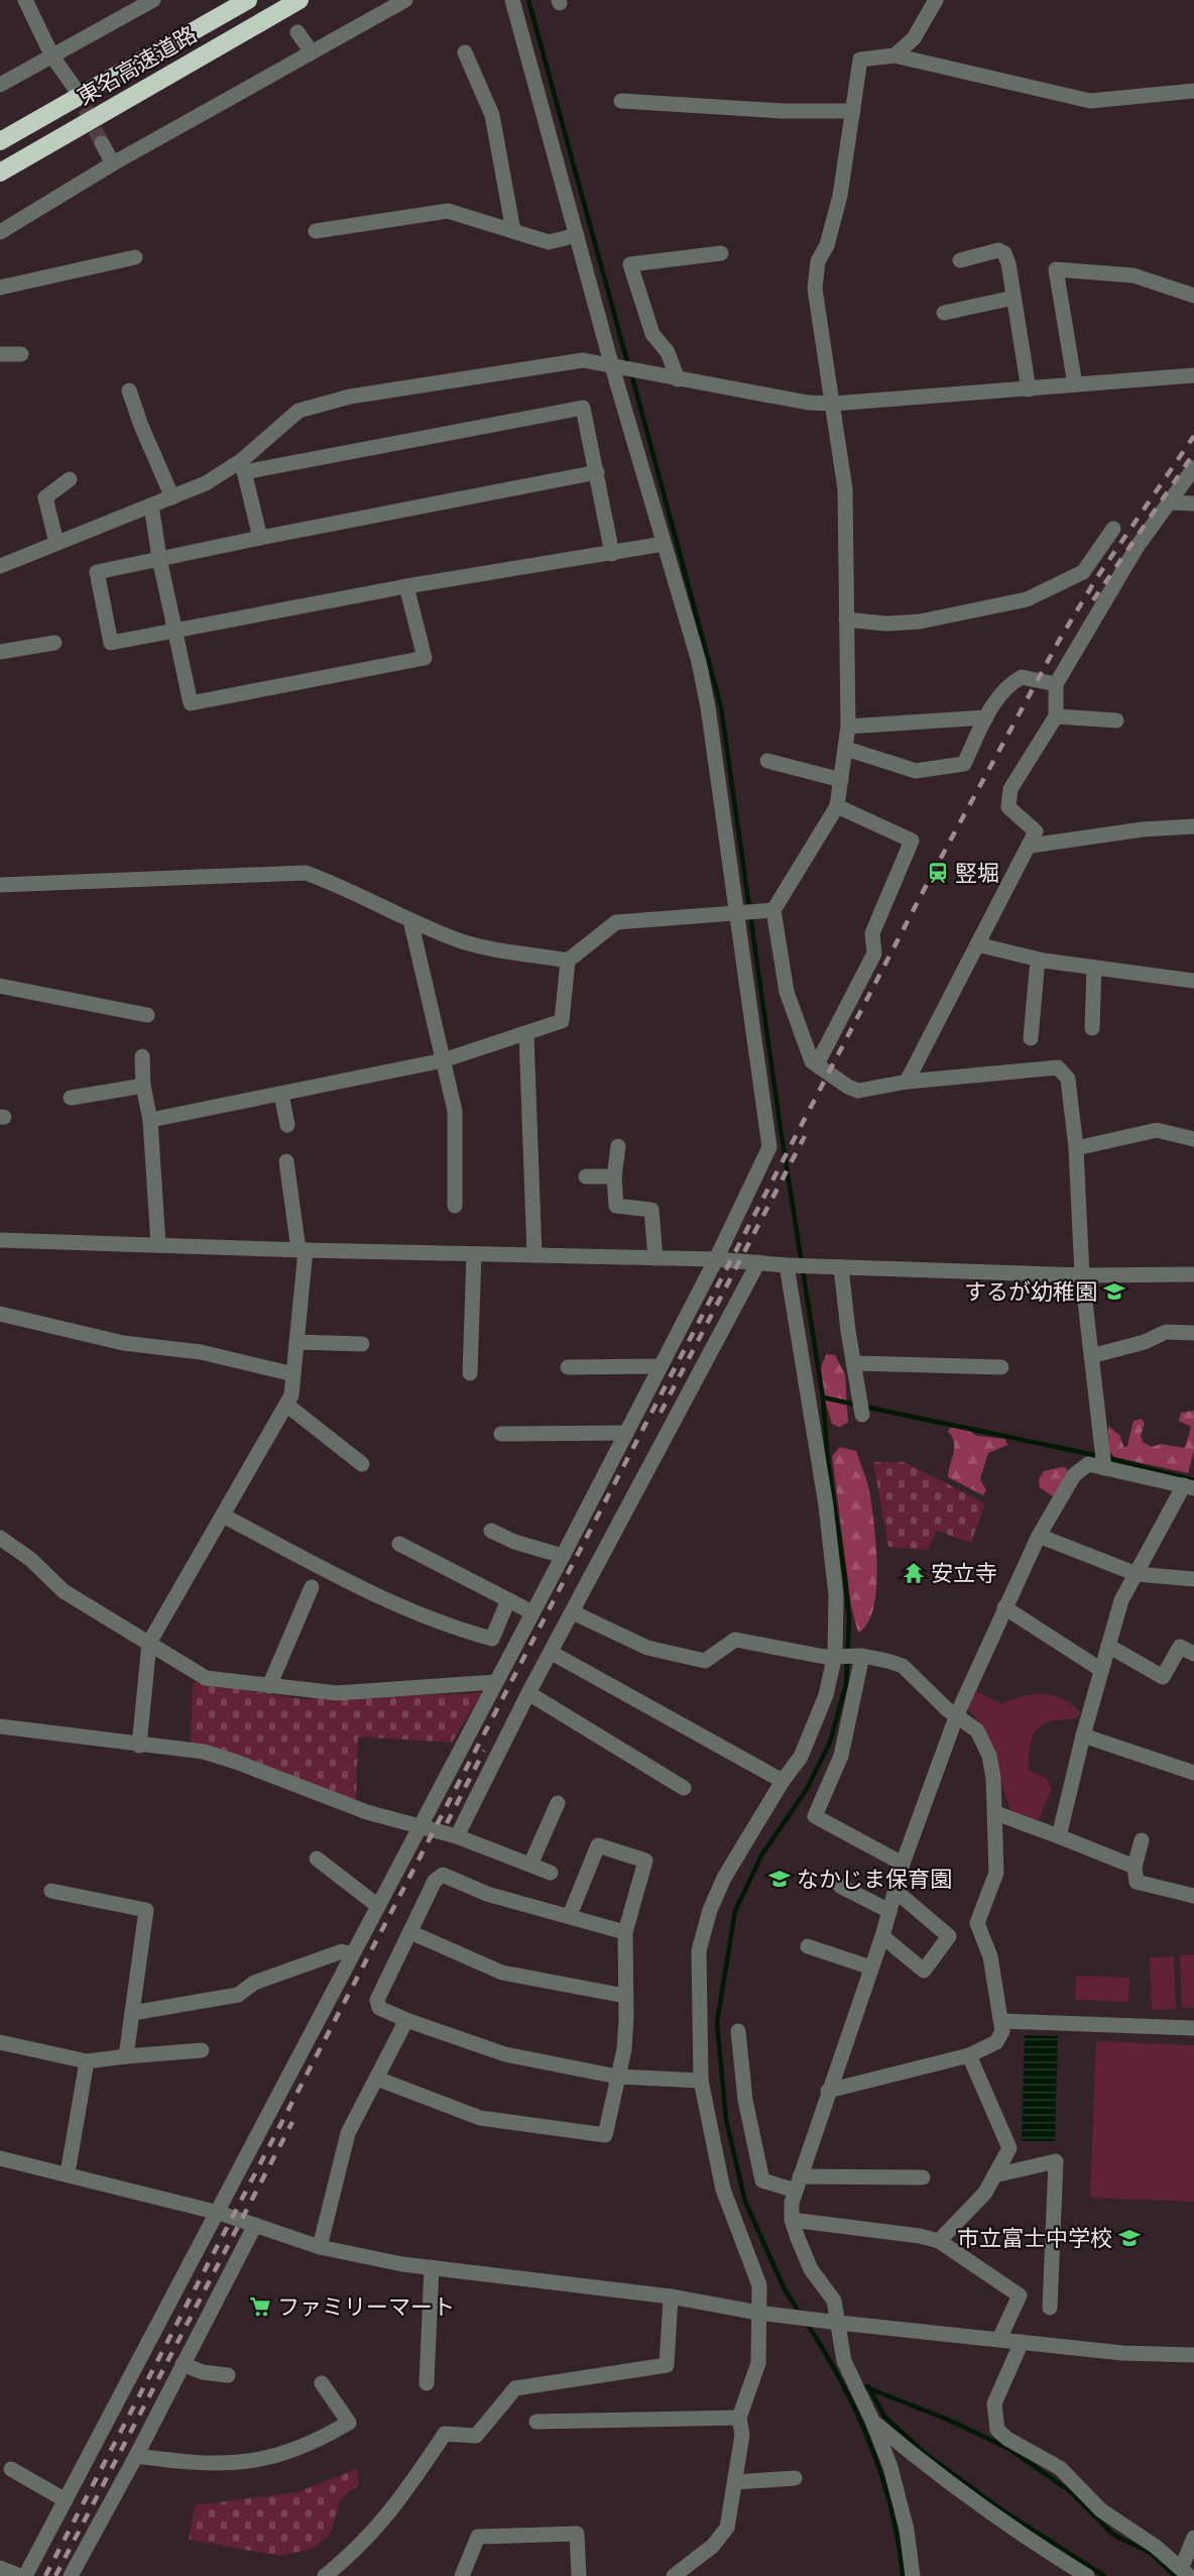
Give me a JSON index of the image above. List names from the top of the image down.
{
  "streets": {
    "highway": ["東名高速道路"]
  },
  "places": {
    "station": ["竪堀"],
    "school or university": ["するが幼稚園", "なかじま保育園", "市立富士中学校"],
    "temple": ["安立寺"],
    "supermarket": ["ファミリーマート"]
  }
}
